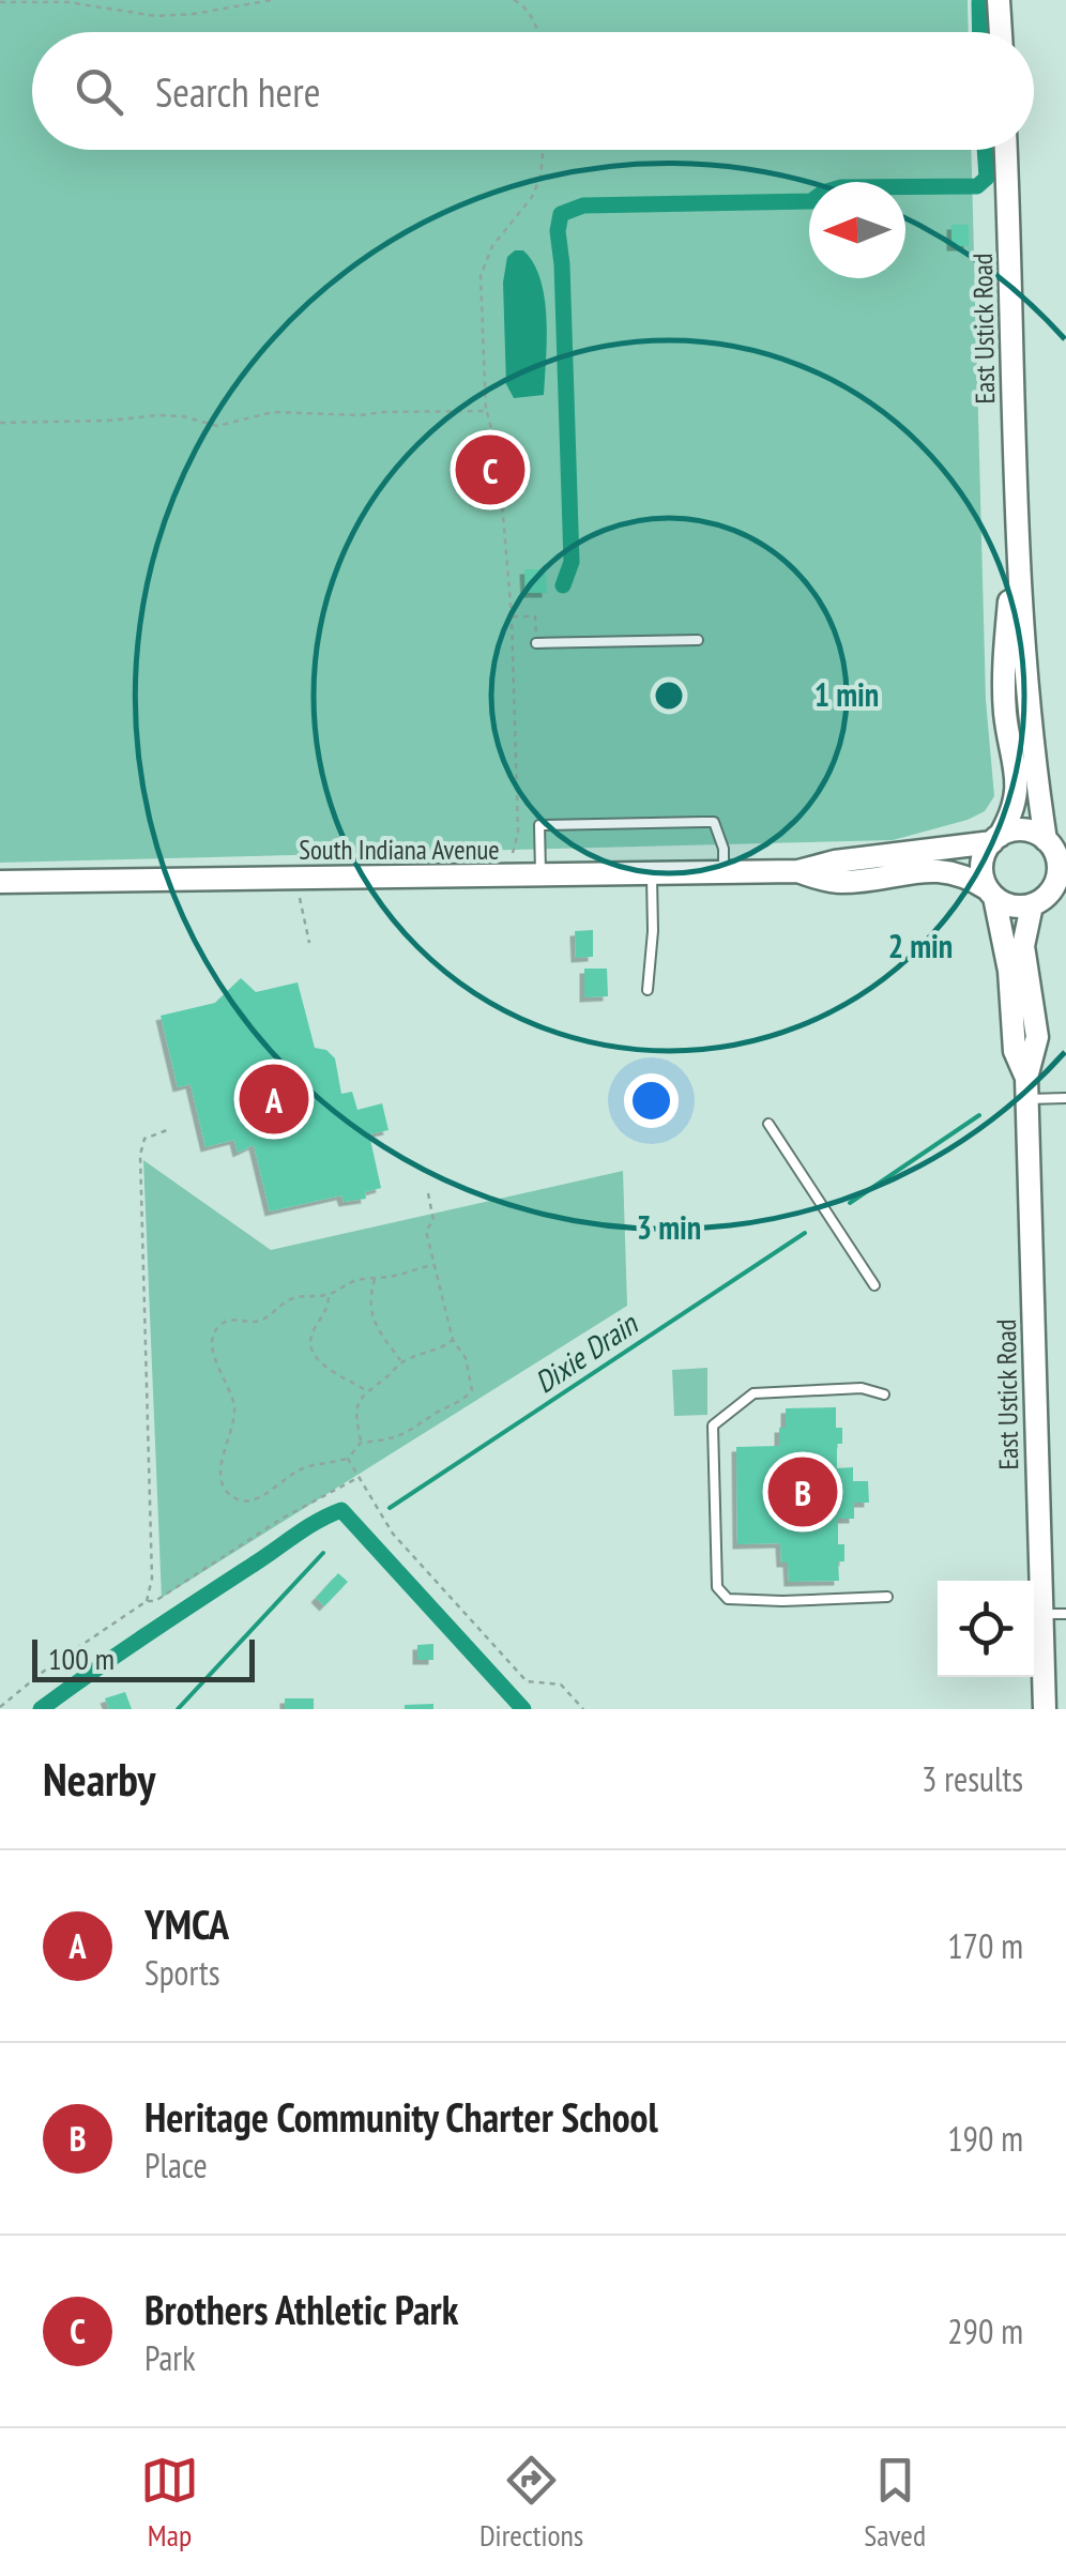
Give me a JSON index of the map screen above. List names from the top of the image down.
{
  "streets": {
    "main road": ["East Ustick Road", "South Indiana Avenue"]
  },
  "crossings": [
    ["East Ustick Road", "South Indiana Avenue"]
  ],
  "water": ["Dixie Drain"],
  "scale_bar": "100 m",
  "north": "left",
  "page": {
    "search": "Search here",
    "pins": ["C", "A", "B"],
    "scale": "100 m",
    "heading": ["Nearby", "3 results"],
    "list": [
      {
        "mark": "A",
        "name": "YMCA",
        "note": "Sports",
        "value": "170 m"
      },
      {
        "mark": "B",
        "name": "Heritage Community Charter School",
        "note": "Place",
        "value": "190 m"
      },
      {
        "mark": "C",
        "name": "Brothers Athletic Park",
        "note": "Park",
        "value": "290 m"
      }
    ],
    "nav": ["Map", "Directions", "Saved"]
  },
  "rings": ["1 min", "2 min", "3 min"]
}
